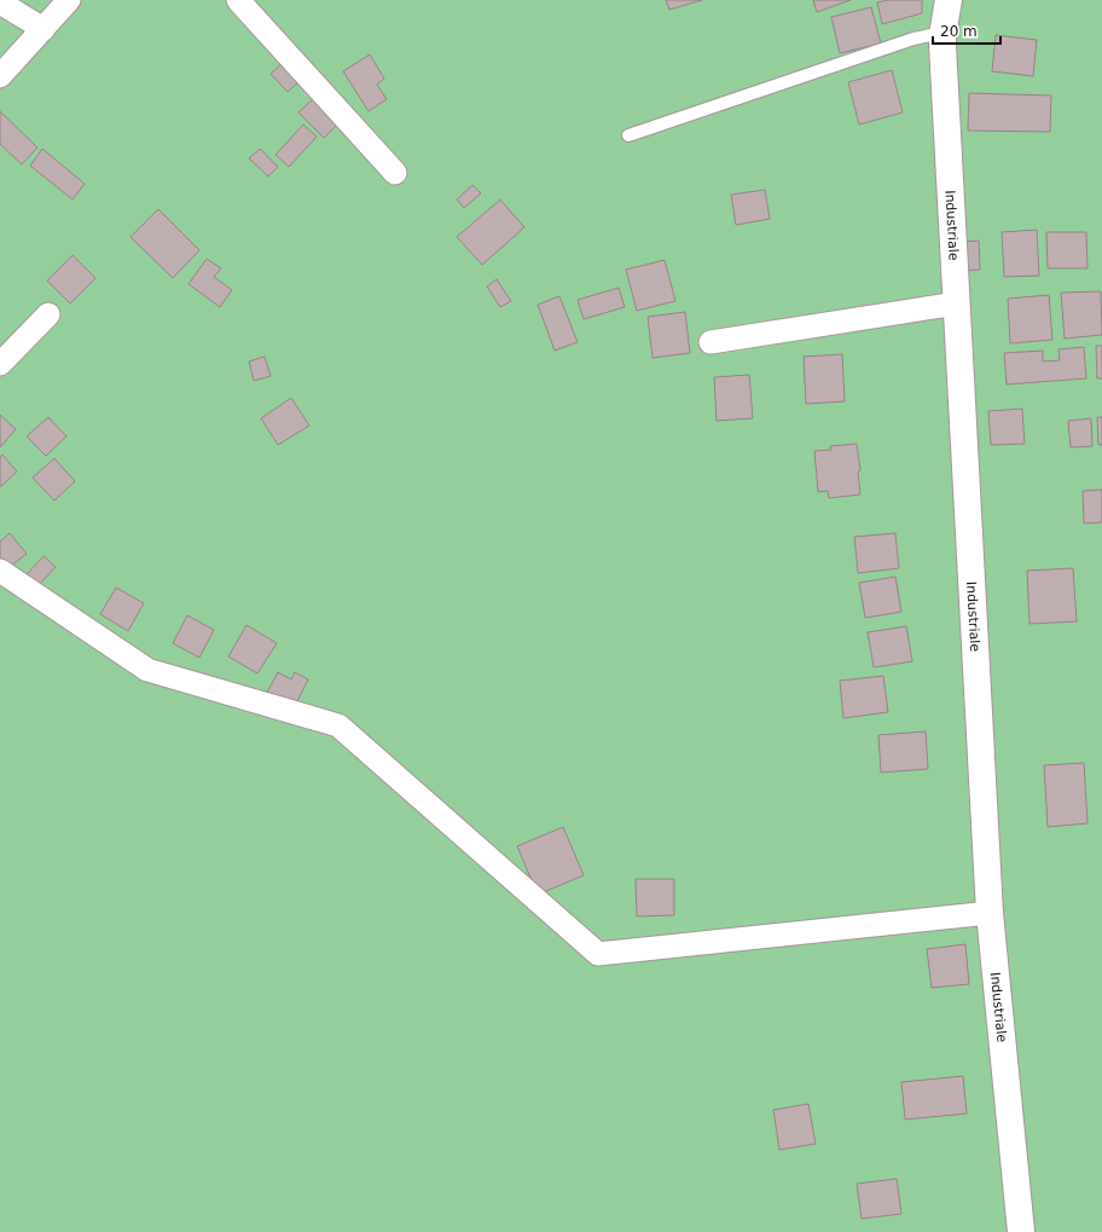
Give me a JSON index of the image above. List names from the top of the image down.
{
  "streets": {
    "street": ["Industriale"]
  },
  "scale_bar": "20 m"
}
